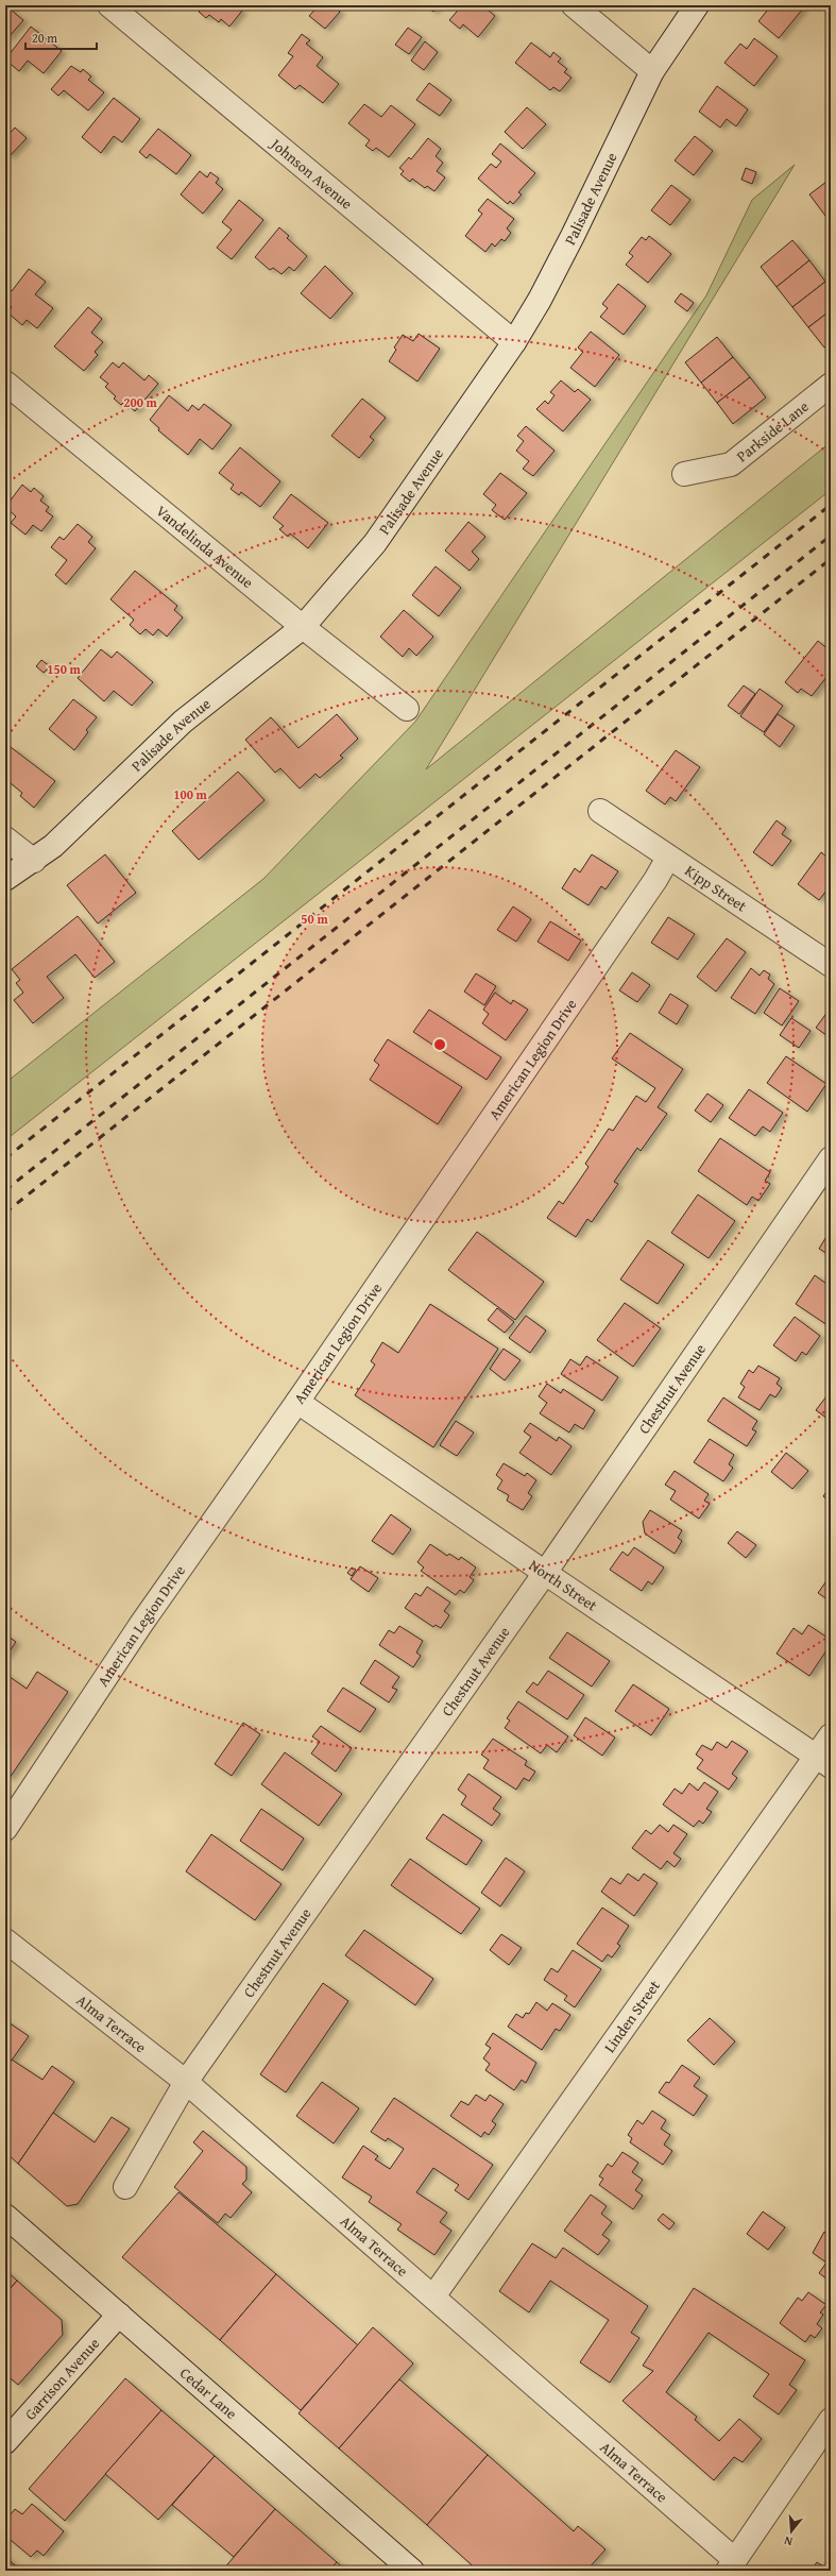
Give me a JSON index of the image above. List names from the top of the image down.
{
  "streets": {
    "street": [
      "Johnson Avenue",
      "Palisade Avenue",
      "Parkside Lane",
      "Vandelinda Avenue",
      "Kipp Street",
      "American Legion Drive",
      "Chestnut Avenue",
      "North Street",
      "Linden Street",
      "Alma Terrace",
      "Garrison Avenue",
      "Cedar Lane"
    ]
  },
  "crossings": [
    ["Johnson Avenue", "Palisade Avenue"],
    ["Palisade Avenue", "Vandelinda Avenue"],
    ["Kipp Street", "American Legion Drive"],
    ["American Legion Drive", "North Street"],
    ["Chestnut Avenue", "North Street"],
    ["Chestnut Avenue", "Alma Terrace"],
    ["North Street", "Linden Street"],
    ["Linden Street", "Alma Terrace"],
    ["Garrison Avenue", "Cedar Lane"]
  ],
  "scale_bar": "20 m",
  "north": "bottom",
  "rings": [
    "200 m",
    "150 m",
    "100 m",
    "50 m"
  ]
}
